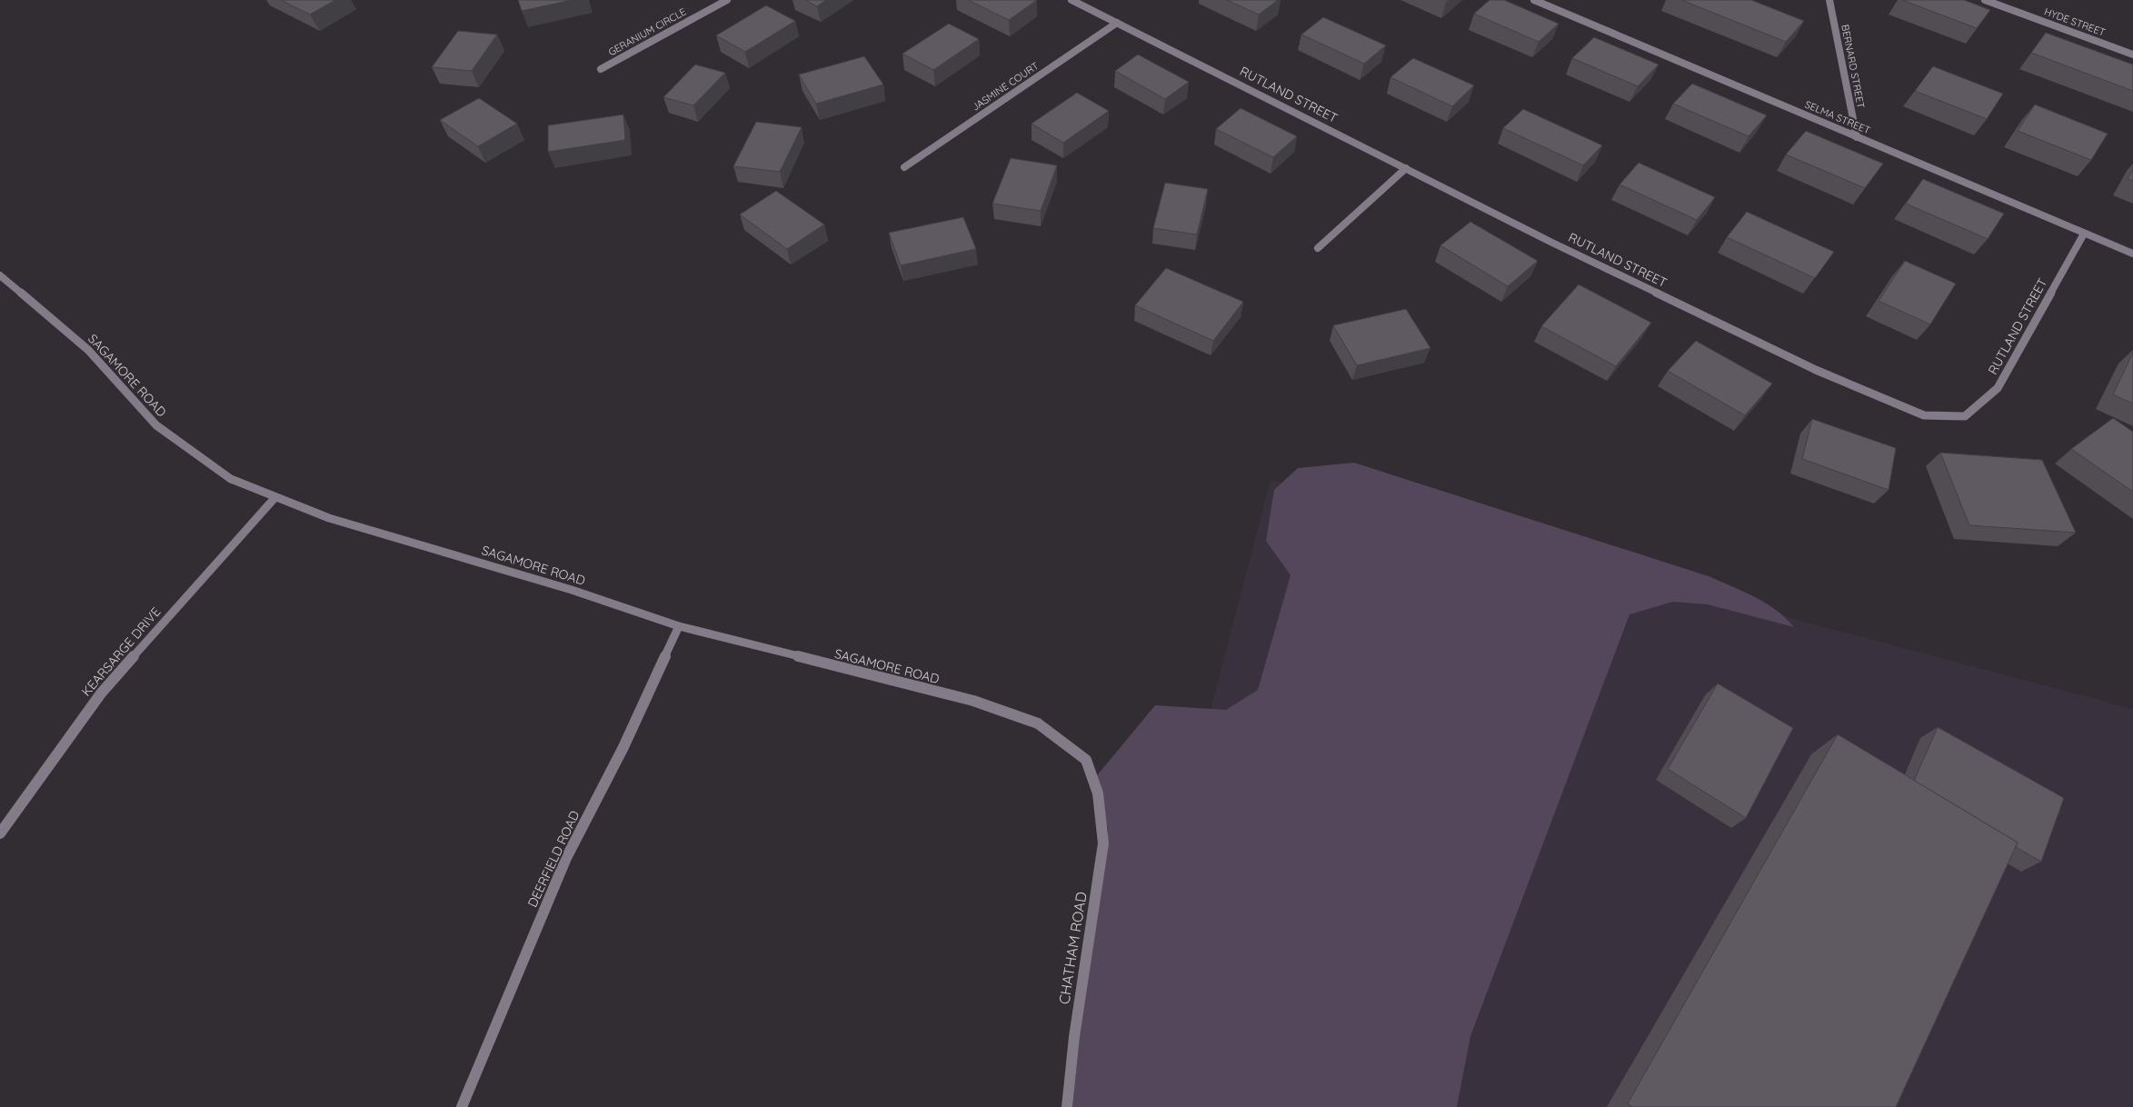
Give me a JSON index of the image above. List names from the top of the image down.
{
  "streets": {
    "street": [
      "HYDE STREET",
      "GERANIUM CIRCLE",
      "BERNARD STREET",
      "JASMINE COURT",
      "RUTLAND STREET",
      "SELMA STREET",
      "SAGAMORE ROAD",
      "KEARSARGE DRIVE",
      "DEERFIELD ROAD",
      "CHATHAM ROAD"
    ]
  },
  "crossings": [
    ["BERNARD STREET", "SELMA STREET"],
    ["JASMINE COURT", "RUTLAND STREET"],
    ["RUTLAND STREET", "SELMA STREET"],
    ["SAGAMORE ROAD", "KEARSARGE DRIVE"],
    ["SAGAMORE ROAD", "DEERFIELD ROAD"],
    ["SAGAMORE ROAD", "CHATHAM ROAD"]
  ]
}
